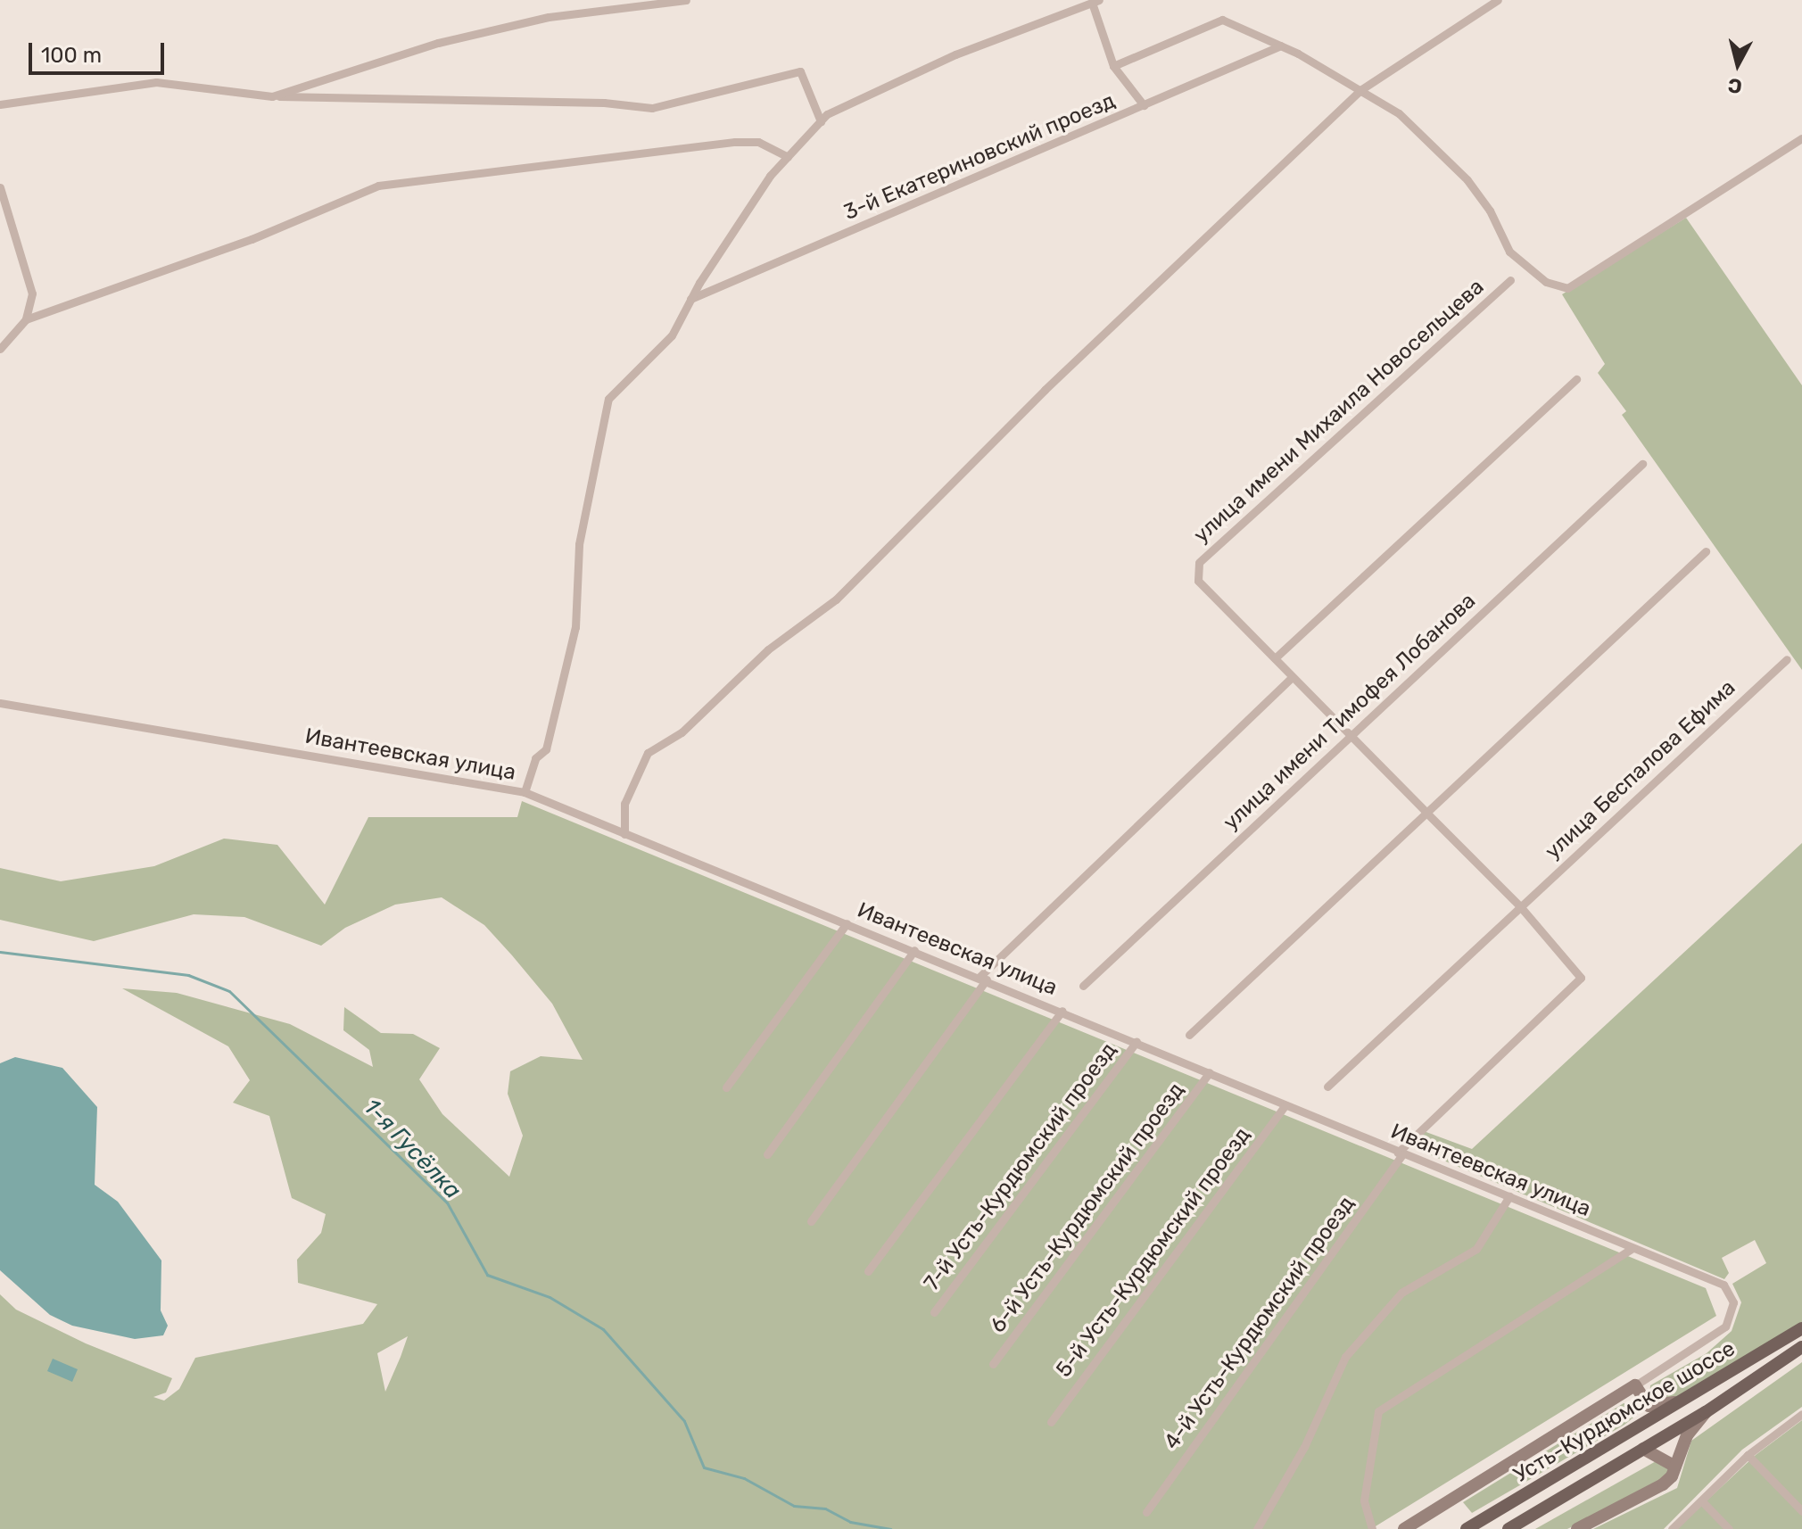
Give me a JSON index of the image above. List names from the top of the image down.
{
  "streets": {
    "main road": ["Усть-Курдюмское шоссе"],
    "street": [
      "3-й Екатериновский проезд",
      "улица имени Михаила Новосельцева",
      "улица имени Тимофея Лобанова",
      "Ивантеевская улица",
      "улица Беспалова Ефима",
      "7-й Усть-Курдюмский проезд",
      "6-й Усть-Курдюмский проезд",
      "5-й Усть-Курдюмский проезд",
      "4-й Усть-Курдюмский проезд"
    ]
  },
  "crossings": [
    ["Ивантеевская улица", "7-й Усть-Курдюмский проезд"],
    ["Ивантеевская улица", "6-й Усть-Курдюмский проезд"],
    ["Ивантеевская улица", "5-й Усть-Курдюмский проезд"],
    ["Ивантеевская улица", "4-й Усть-Курдюмский проезд"],
    ["улица Беспалова Ефима", "4-й Усть-Курдюмский проезд"]
  ],
  "water": ["1-я Гусёлка"],
  "scale_bar": "100 m",
  "north": "bottom"
}
